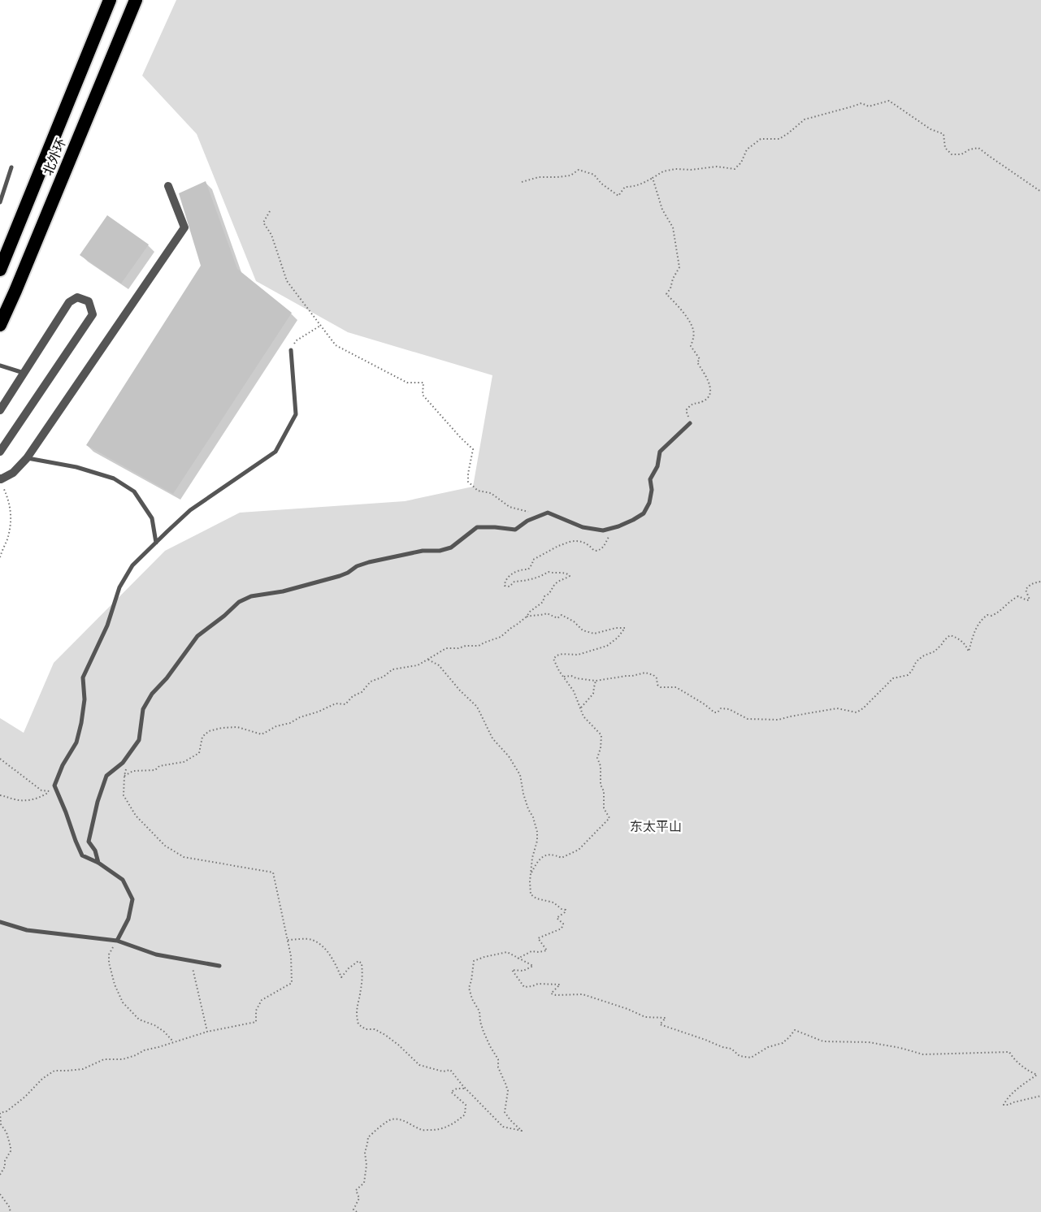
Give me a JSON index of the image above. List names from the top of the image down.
{
  "streets": {
    "highway": ["北外环"]
  },
  "parks": ["东太平山"]
}
